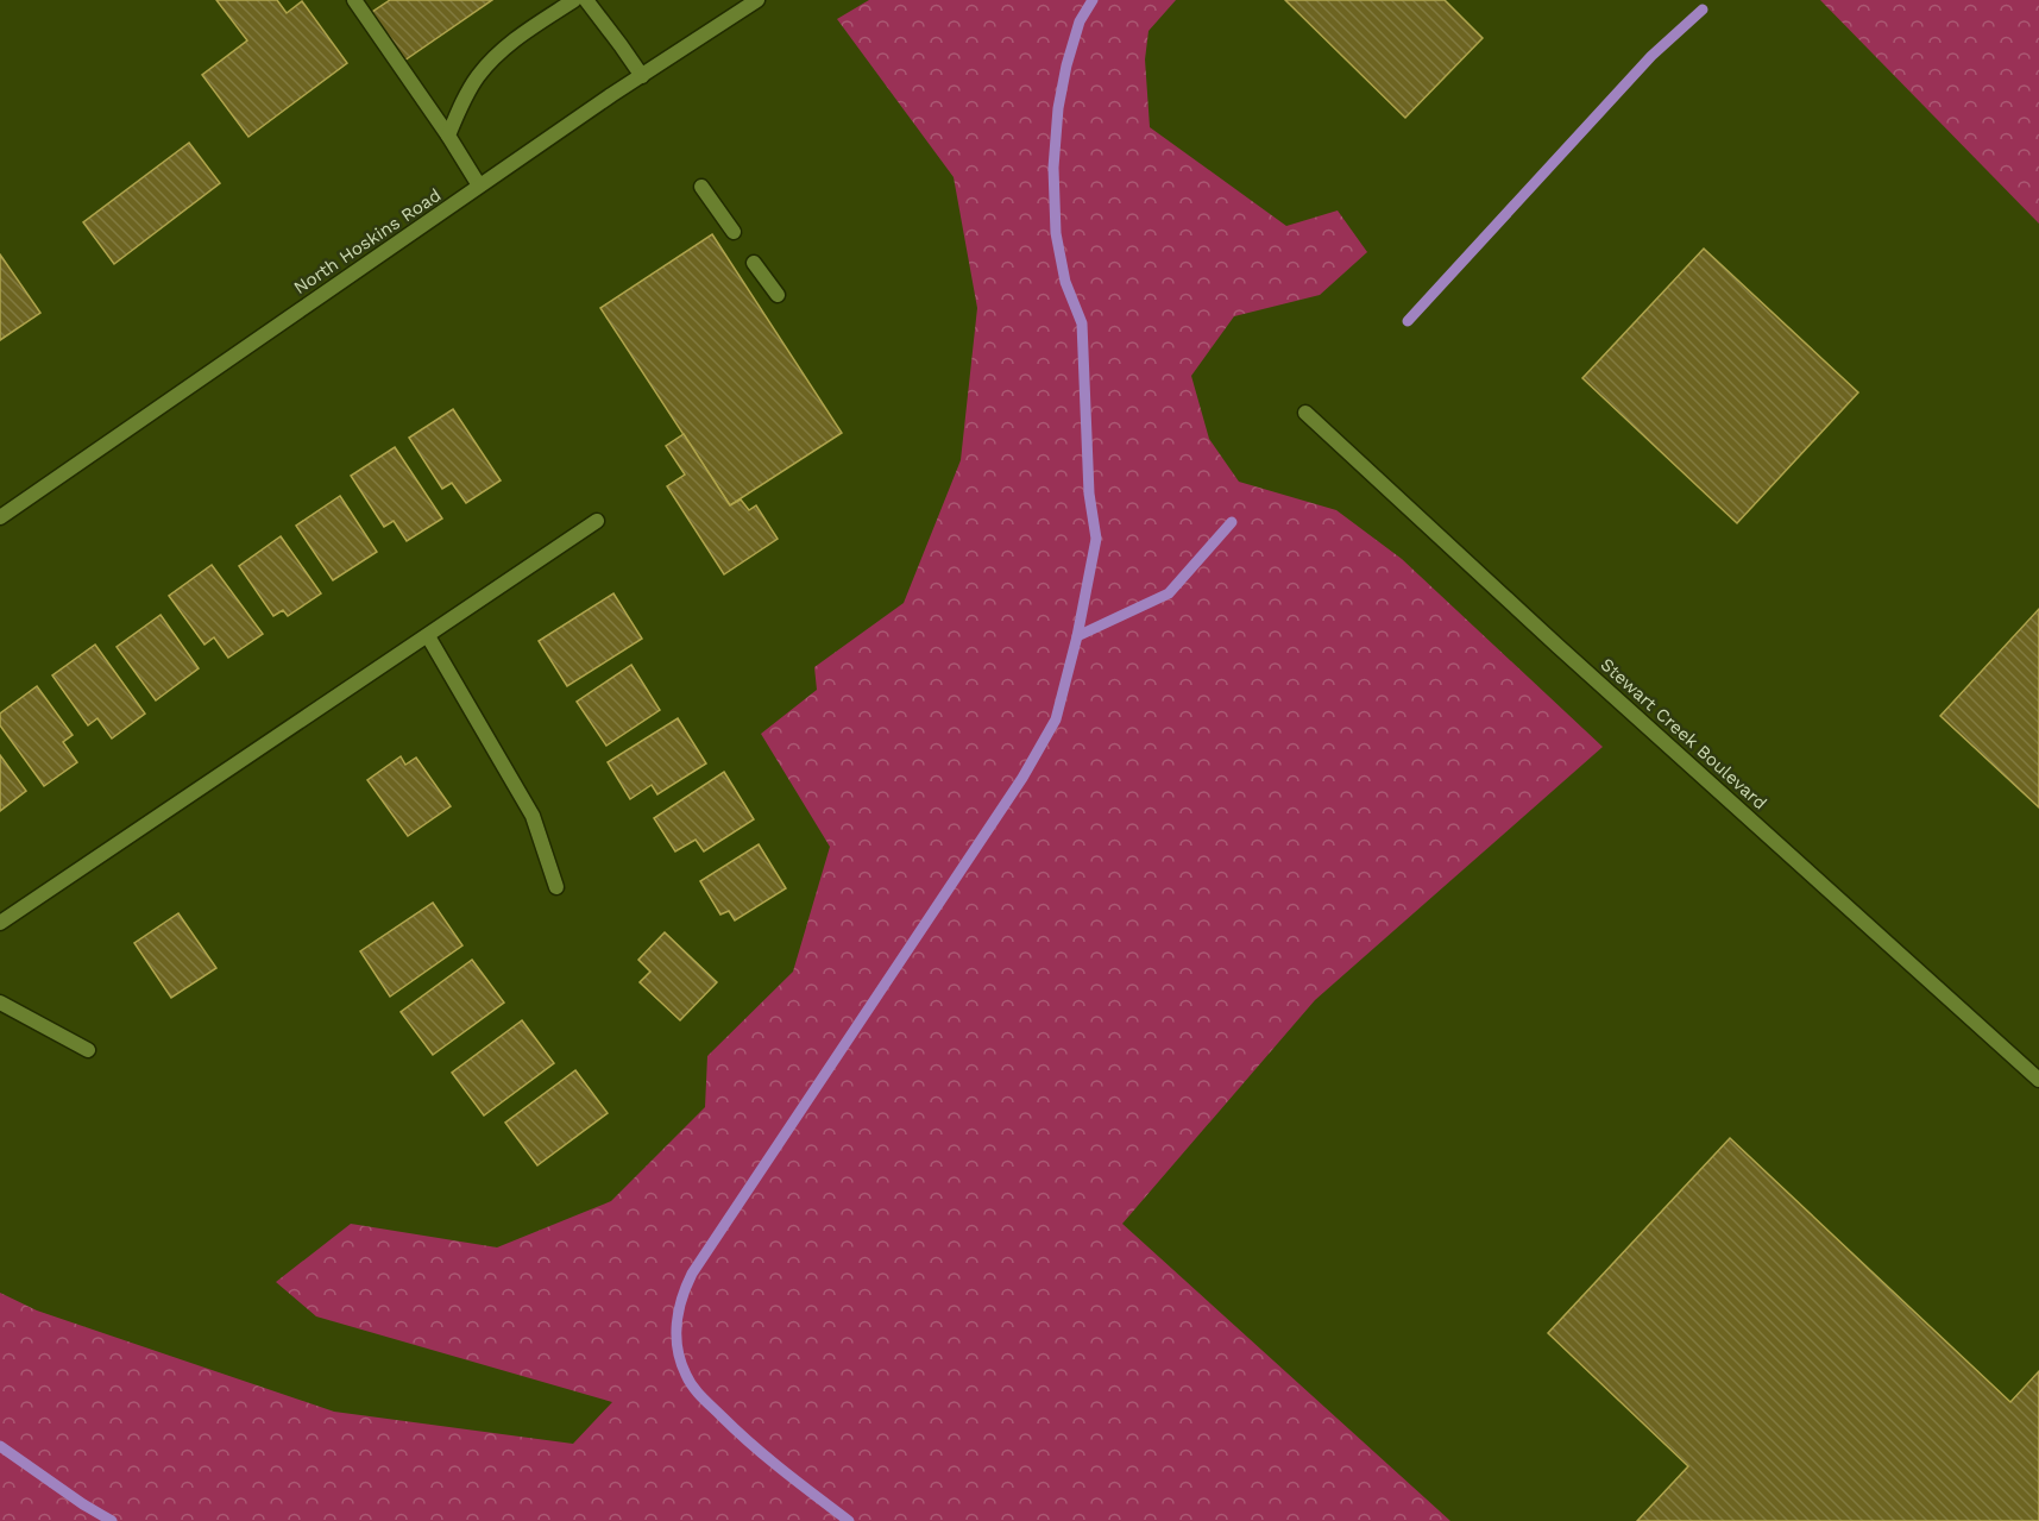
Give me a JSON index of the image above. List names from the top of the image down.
{
  "streets": {
    "street": ["North Hoskins Road", "Stewart Creek Boulevard"]
  }
}
